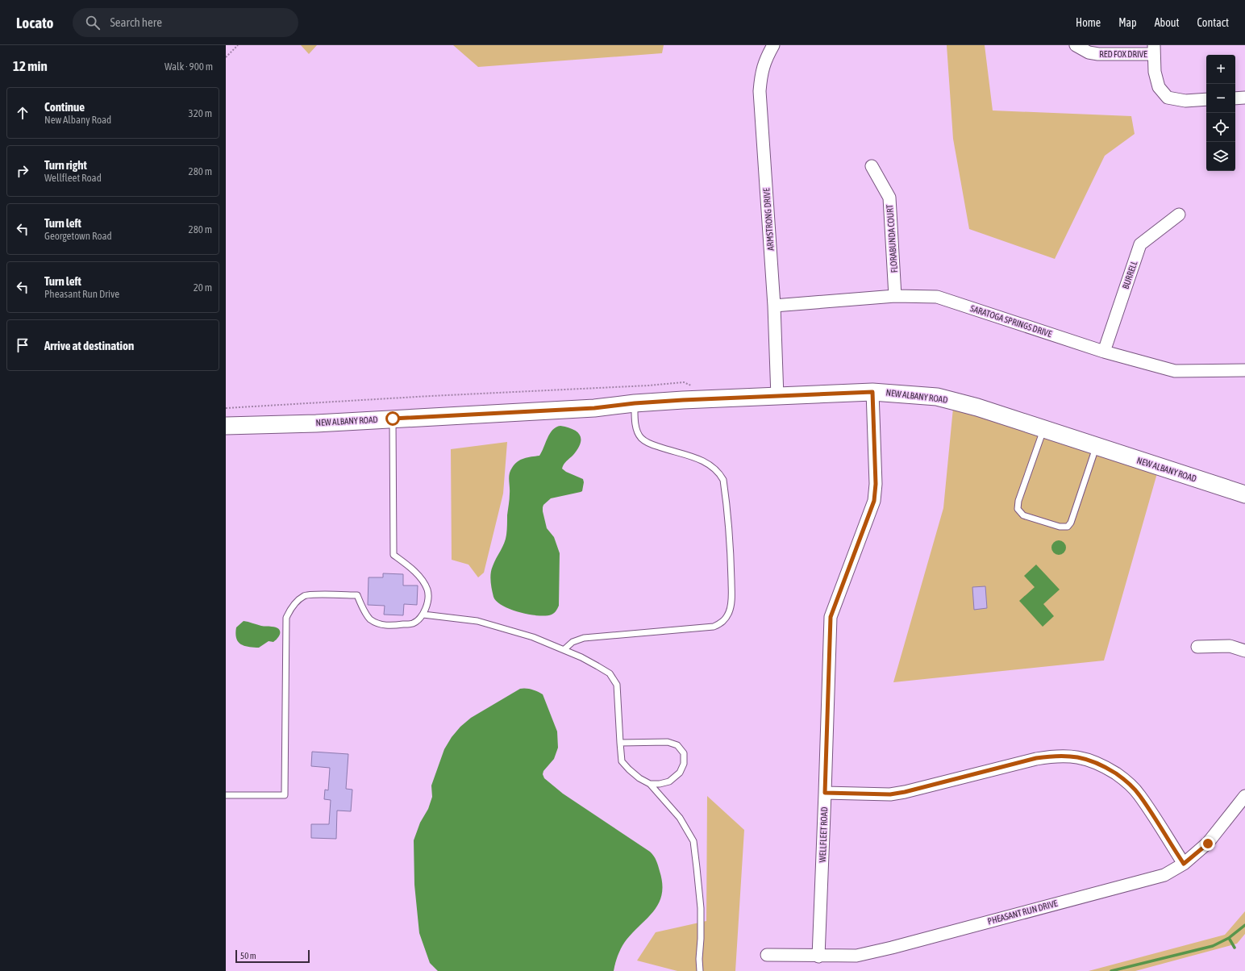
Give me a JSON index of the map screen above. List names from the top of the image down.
{
  "streets": {
    "street": [
      "RED FOX DRIVE",
      "ARMSTRONG DRIVE",
      "FLORABUNDA COURT",
      "BURRELL",
      "SARATOGA SPRINGS DRIVE",
      "NEW ALBANY ROAD",
      "WELLFLEET ROAD",
      "PHEASANT RUN DRIVE"
    ]
  },
  "crossings": [
    ["ARMSTRONG DRIVE", "SARATOGA SPRINGS DRIVE"],
    ["ARMSTRONG DRIVE", "NEW ALBANY ROAD"],
    ["FLORABUNDA COURT", "SARATOGA SPRINGS DRIVE"],
    ["BURRELL", "SARATOGA SPRINGS DRIVE"],
    ["NEW ALBANY ROAD", "WELLFLEET ROAD"],
    ["WELLFLEET ROAD", "PHEASANT RUN DRIVE"]
  ],
  "scale_bar": "50 m",
  "page": {
    "header": "Locato",
    "search": "Search here",
    "nav": [
      "Home",
      "Map",
      "About",
      "Contact"
    ],
    "heading": ["12 min", "Walk · 900 m"],
    "map_buttons": ["+", "−"],
    "list": [
      ["Continue", "New Albany Road", "320 m"],
      ["Turn right", "Wellfleet Road", "280 m"],
      ["Turn left", "Georgetown Road", "280 m"],
      ["Turn left", "Pheasant Run Drive", "20 m"],
      "Arrive at destination"
    ],
    "scale": "50 m"
  }
}
